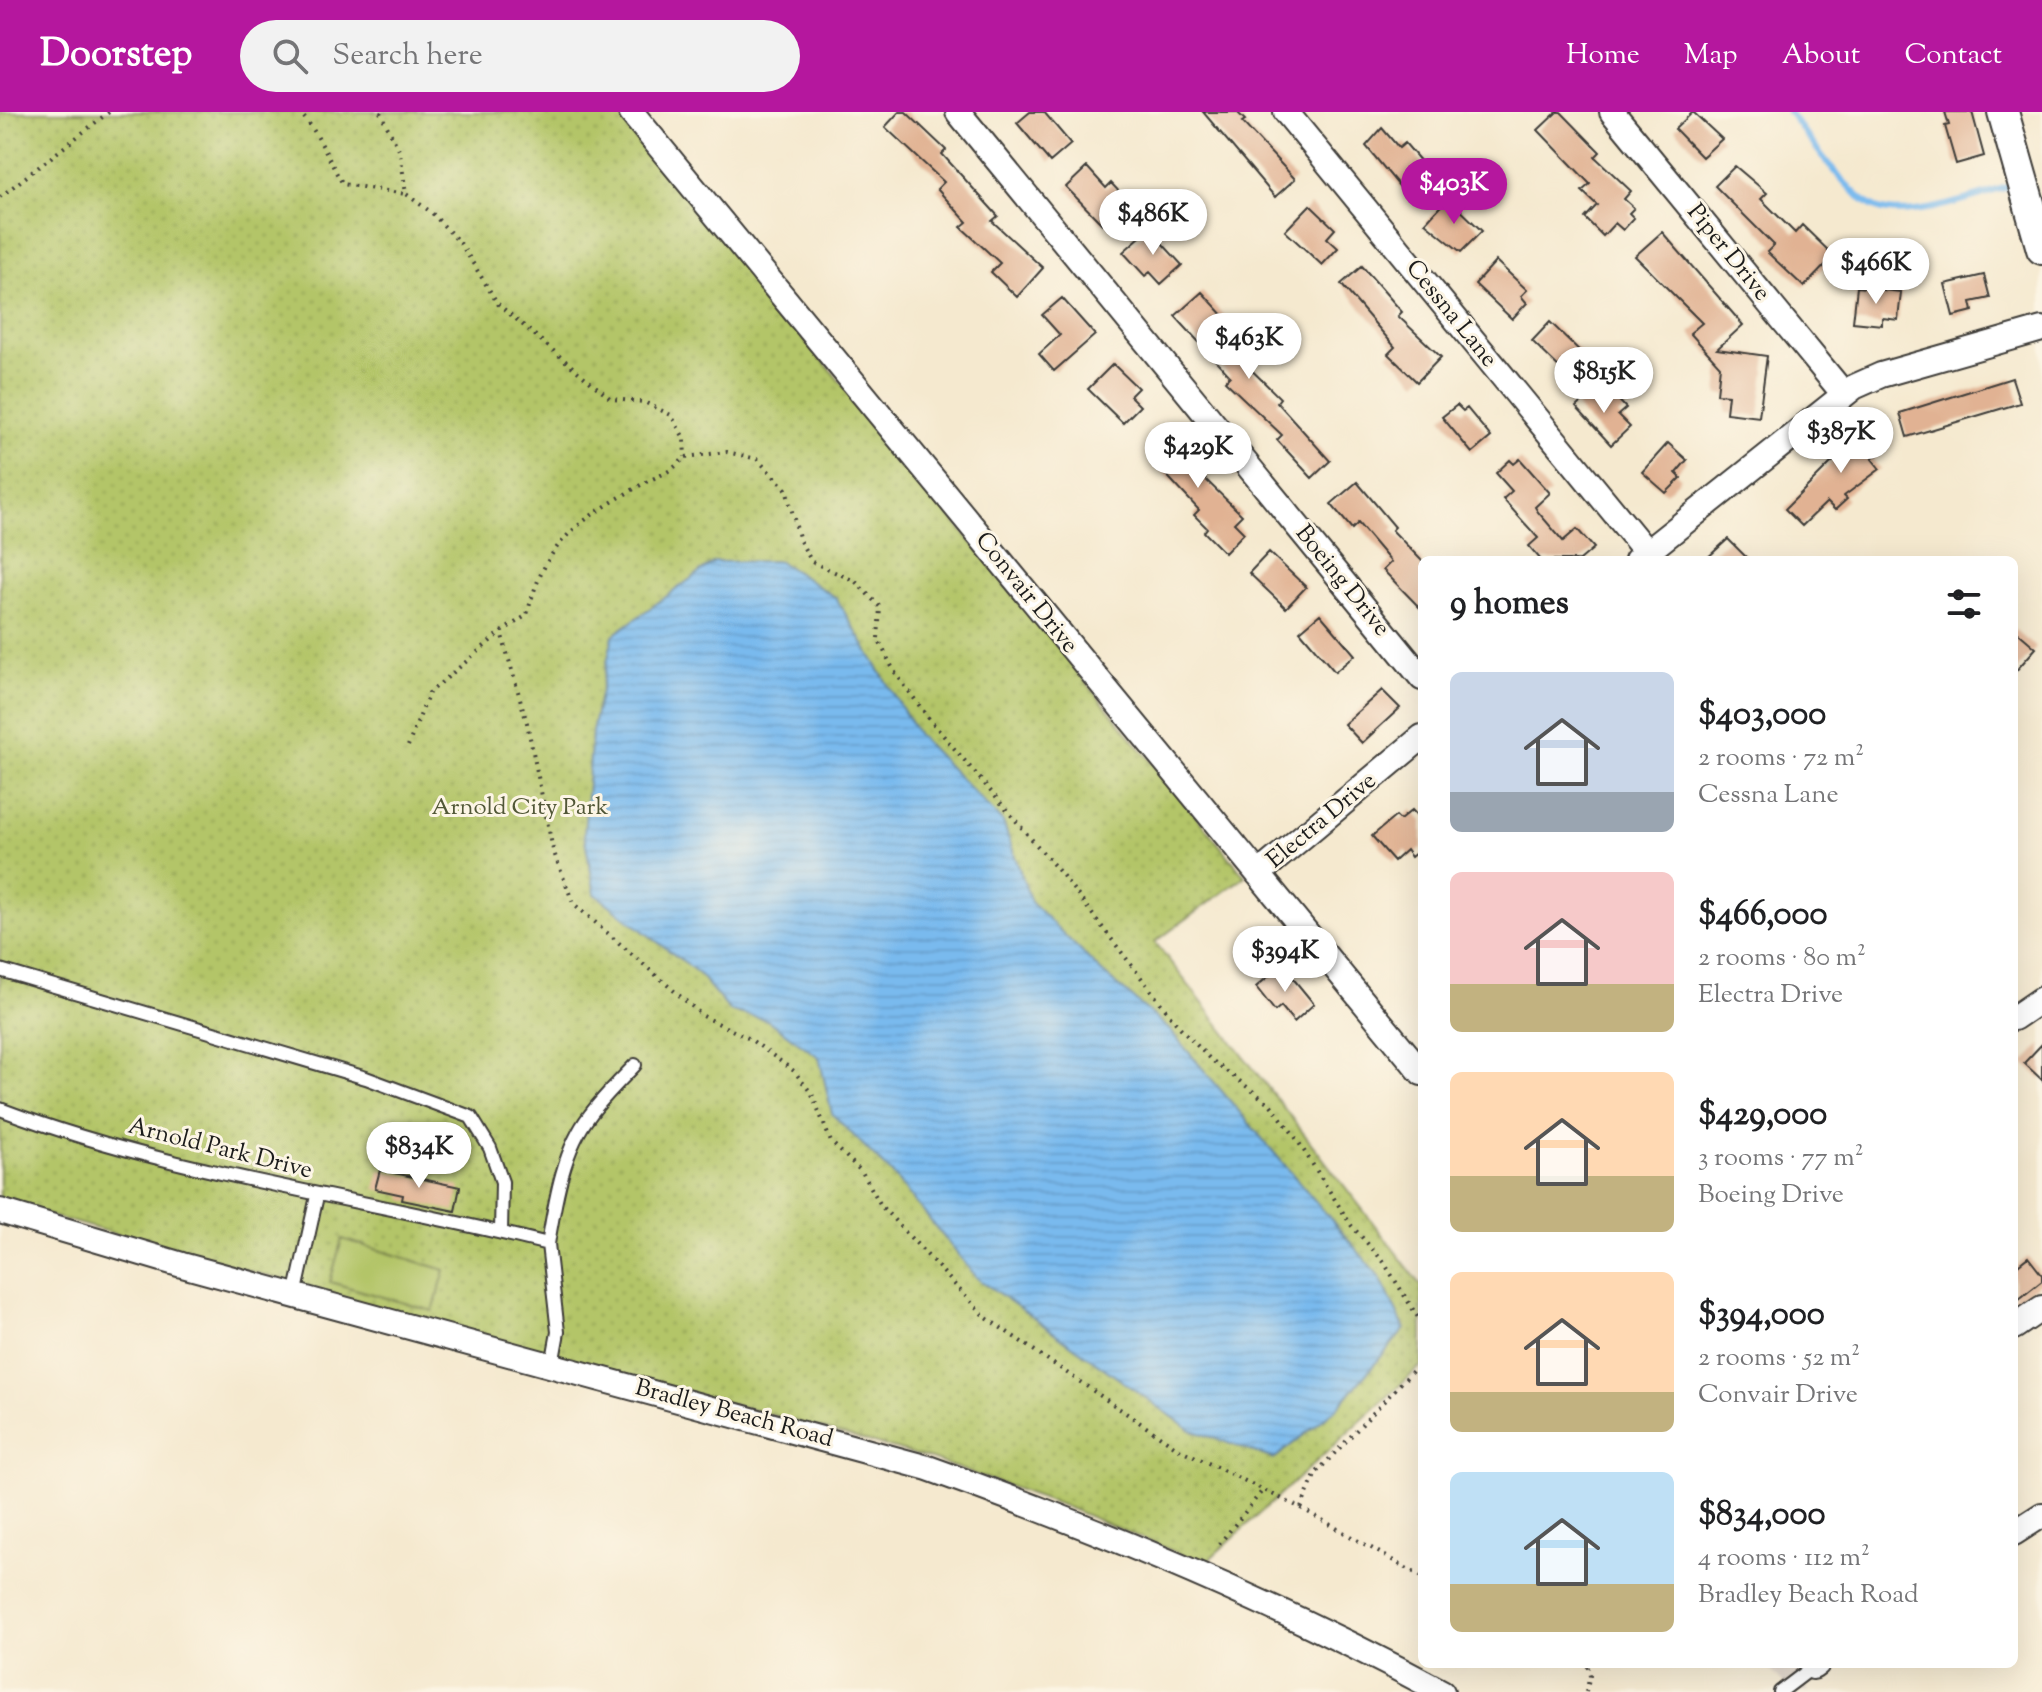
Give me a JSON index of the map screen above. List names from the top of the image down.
{
  "streets": {
    "street": [
      "Piper Drive",
      "Cessna Lane",
      "Boeing Drive",
      "Convair Drive",
      "Electra Drive",
      "Bradley Beach Road"
    ],
    "lane": ["Arnold Park Drive"]
  },
  "crossings": [
    ["Convair Drive", "Electra Drive"]
  ],
  "parks": ["Arnold City Park"],
  "page": {
    "header": "Doorstep",
    "search": "Search here",
    "nav": [
      "Home",
      "Map",
      "About",
      "Contact"
    ],
    "price": [
      "$403K",
      "$486K",
      "$466K",
      "$463K",
      "$815K",
      "$387K",
      "$429K",
      "$394K",
      "$834K"
    ],
    "heading": "9 homes",
    "list": [
      {
        "name": "$403,000",
        "note": "2 rooms · 72 m² · Cessna Lane"
      },
      {
        "name": "$466,000",
        "note": "2 rooms · 80 m² · Electra Drive"
      },
      {
        "name": "$429,000",
        "note": "3 rooms · 77 m² · Boeing Drive"
      },
      {
        "name": "$394,000",
        "note": "2 rooms · 52 m² · Convair Drive"
      },
      {
        "name": "$834,000",
        "note": "4 rooms · 112 m² · Bradley Beach Road"
      }
    ]
  }
}
